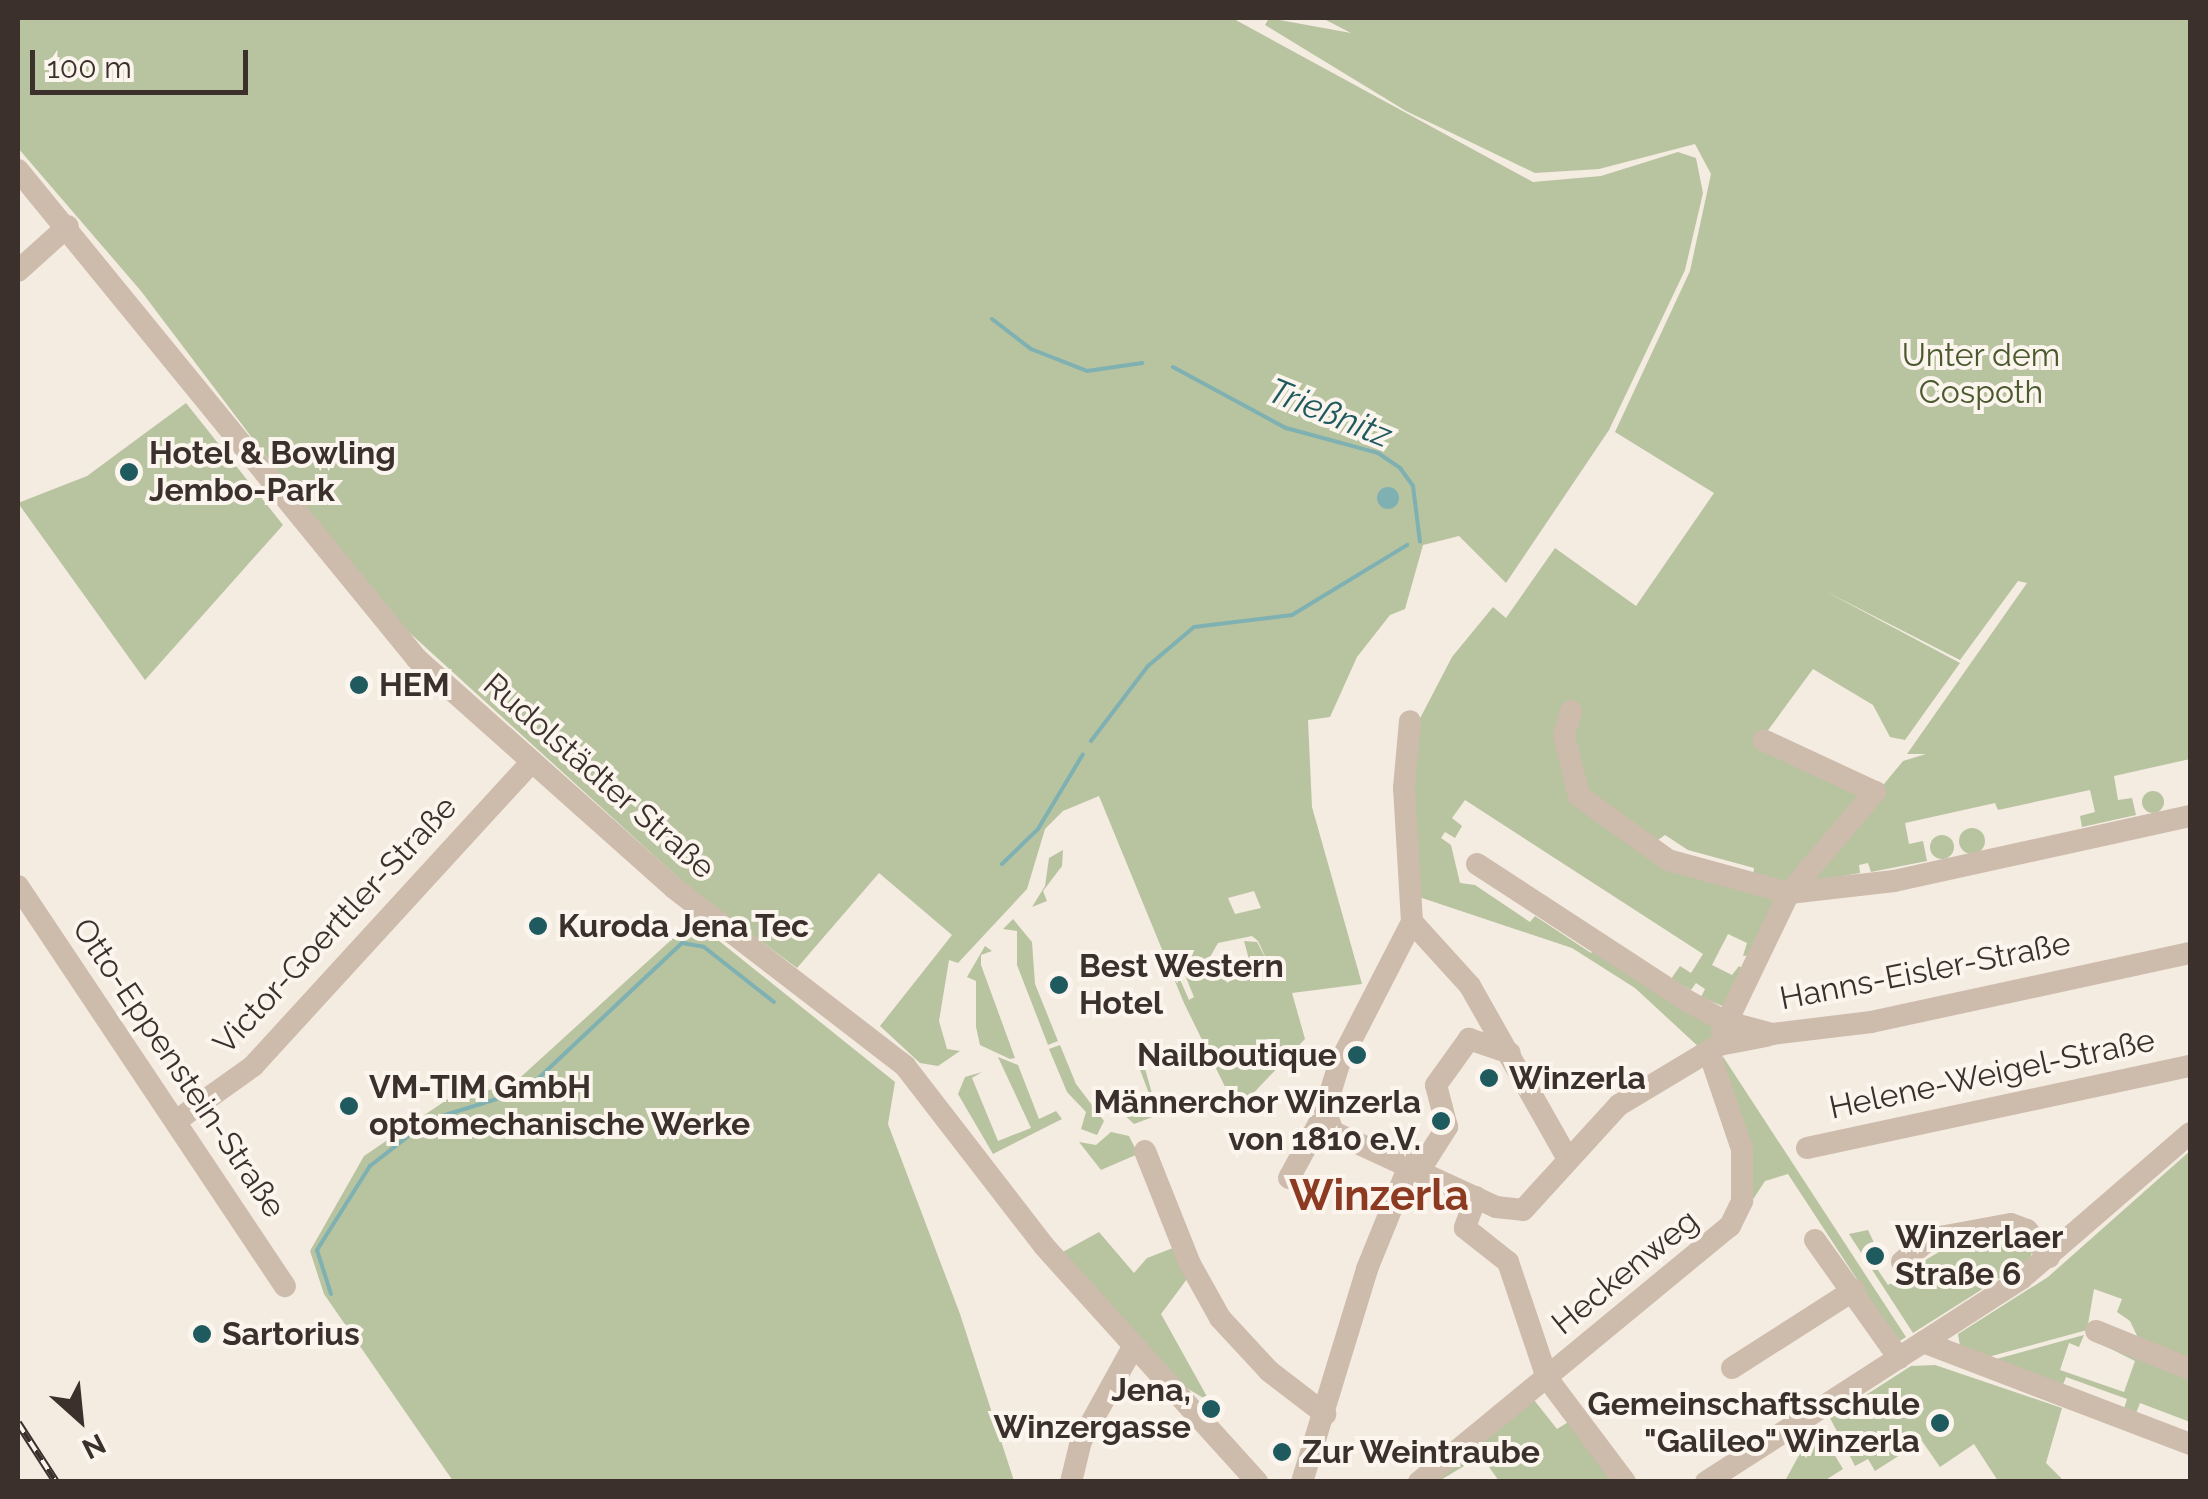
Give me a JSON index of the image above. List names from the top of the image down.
{
  "streets": {
    "street": [
      "Rudolstädter Straße",
      "Victor-Goerttler-Straße",
      "Hanns-Eisler-Straße",
      "Otto-Eppenstein-Straße",
      "Helene-Weigel-Straße",
      "Heckenweg"
    ]
  },
  "crossings": [
    ["Rudolstädter Straße", "Victor-Goerttler-Straße"],
    ["Victor-Goerttler-Straße", "Otto-Eppenstein-Straße"]
  ],
  "districts": ["Winzerla"],
  "water": ["Trießnitz"],
  "parks": ["Unter dem Cospoth"],
  "places": [
    "Hotel & Bowling Jembo-Park",
    "HEM",
    "Kuroda Jena Tec",
    "Best Western Hotel",
    "Nailboutique",
    "Winzerla",
    "VM-TIM GmbH optomechanische Werke",
    "Männerchor Winzerla von 1810 e.V.",
    "Winzerlaer Straße 6",
    "Sartorius",
    "Jena, Winzergasse",
    "Gemeinschaftsschule \"Galileo\" Winzerla",
    "Zur Weintraube"
  ],
  "scale_bar": "100 m",
  "north": "bottom right"
}
